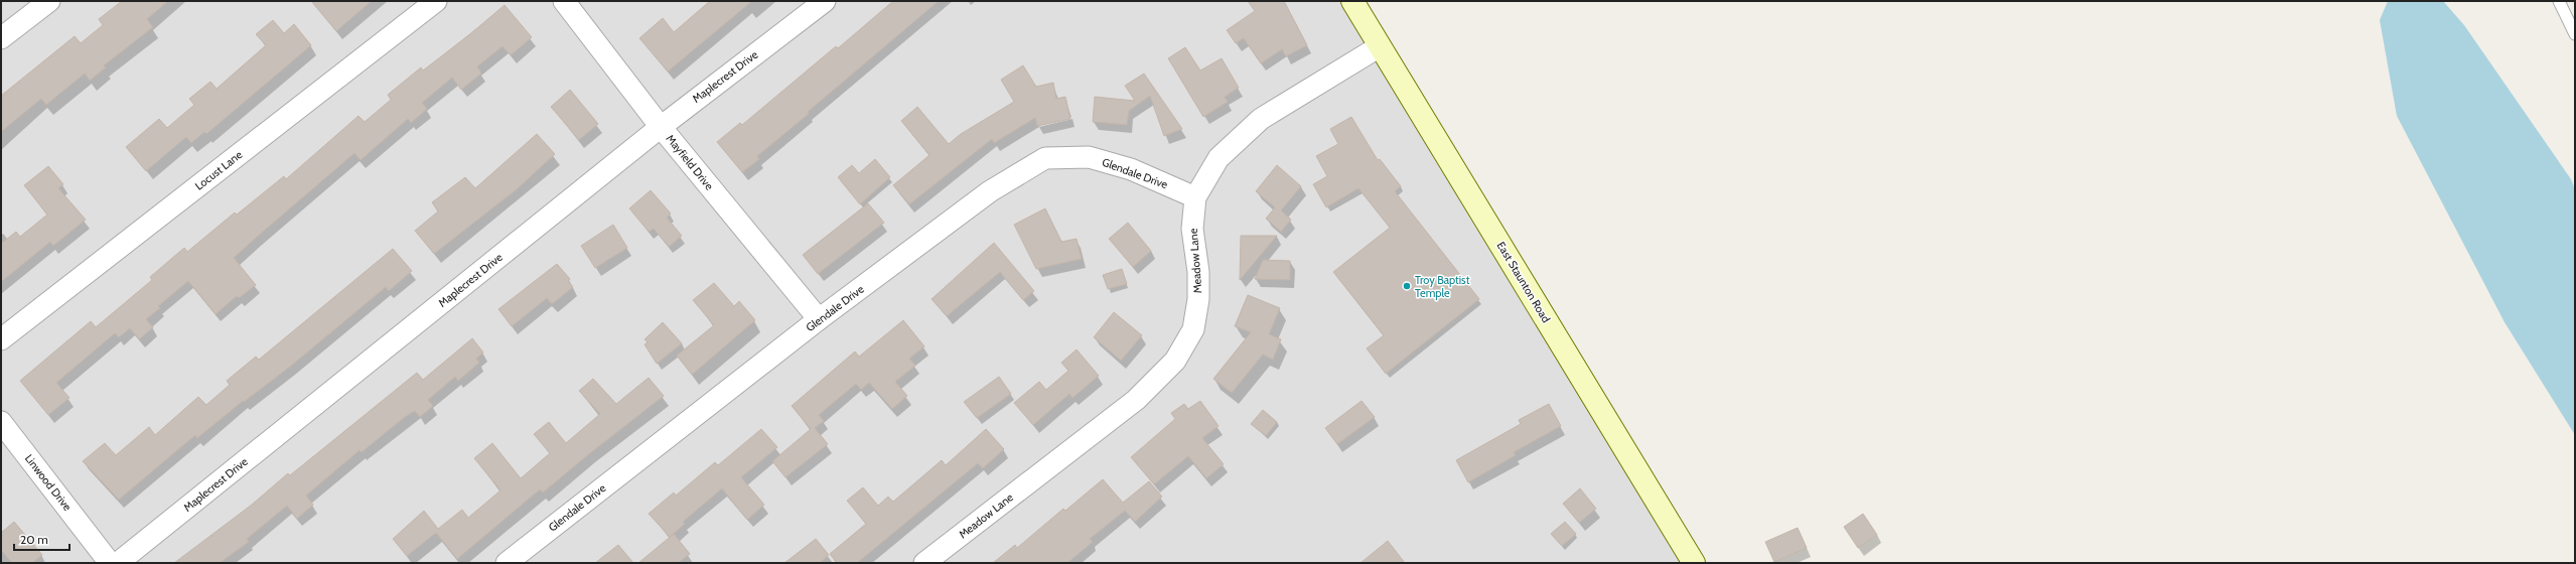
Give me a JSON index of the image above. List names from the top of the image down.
{
  "streets": {
    "main road": ["East Staunton Road"],
    "street": [
      "Maplecrest Drive",
      "Mayfield Drive",
      "Locust Lane",
      "Glendale Drive",
      "Meadow Lane",
      "Linwood Drive"
    ]
  },
  "crossings": [
    ["Maplecrest Drive", "Mayfield Drive"],
    ["Mayfield Drive", "Glendale Drive"],
    ["Glendale Drive", "Meadow Lane"],
    ["Meadow Lane", "East Staunton Road"]
  ],
  "places": ["Troy Baptist Temple"],
  "scale_bar": "20 m"
}
